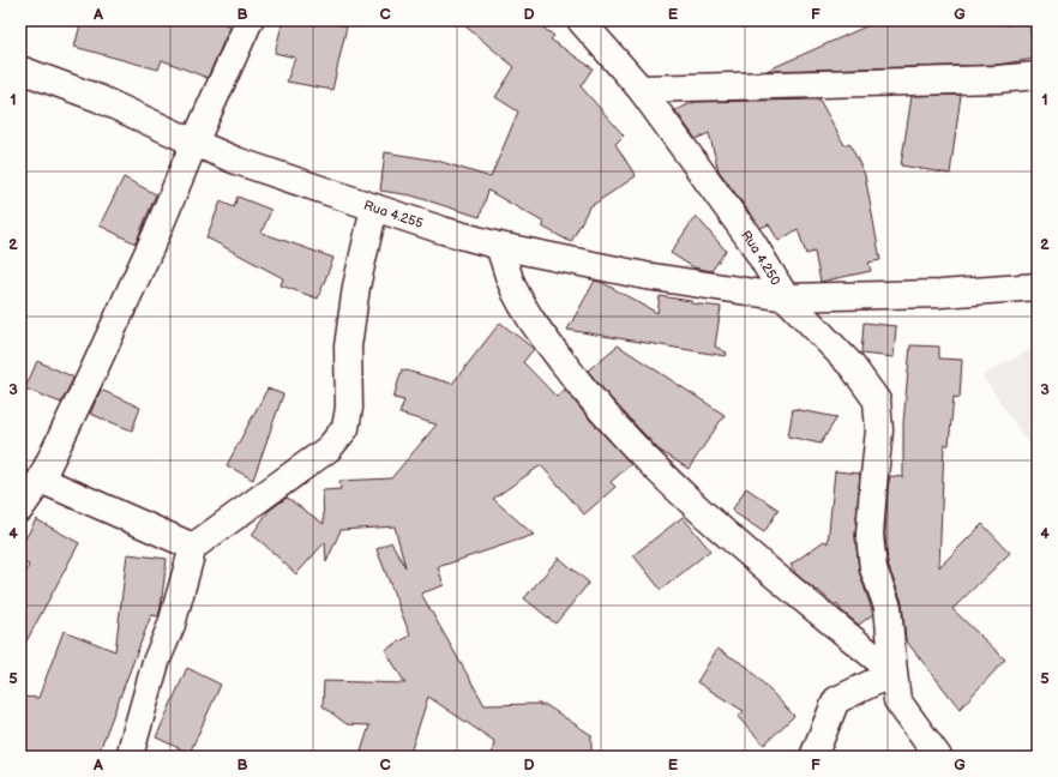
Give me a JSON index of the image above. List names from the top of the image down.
{
  "streets": {
    "street": ["Rua 4.255", "Rua 4.250"]
  },
  "crossings": [
    ["Rua 4.255", "Rua 4.250"]
  ],
  "grid": {
    "columns": [
      "A",
      "B",
      "C",
      "D",
      "E",
      "F",
      "G"
    ],
    "rows": [
      "1",
      "2",
      "3",
      "4",
      "5"
    ]
  }
}
